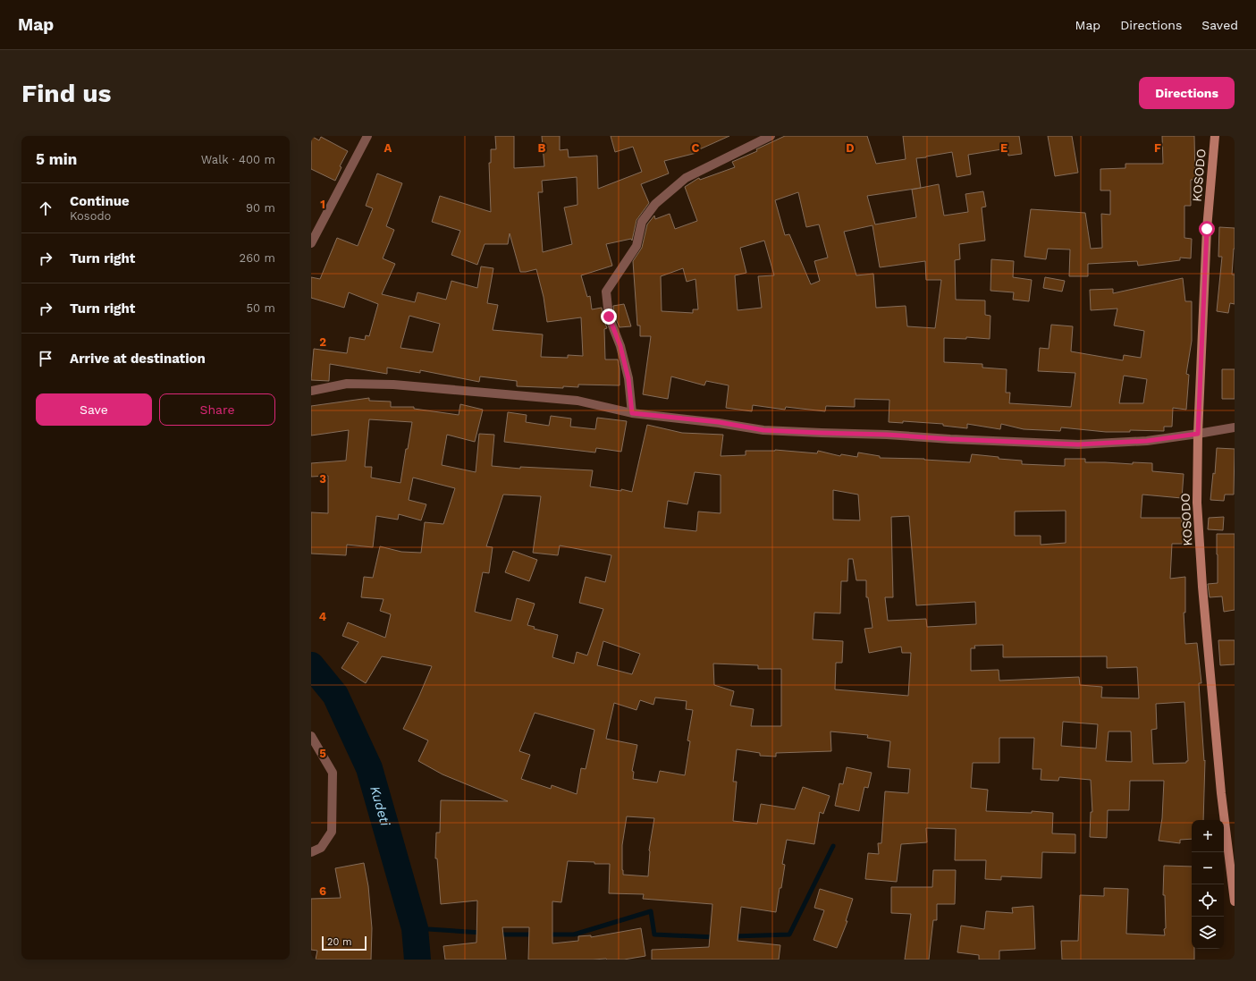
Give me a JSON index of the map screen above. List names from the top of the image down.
{
  "streets": {
    "main road": ["KOSODO"]
  },
  "water": ["Kudeti"],
  "scale_bar": "20 m",
  "page": {
    "header": "Map",
    "nav": ["Map", "Directions", "Saved"],
    "buttons": [
      "Directions",
      ["Save", "Share"]
    ],
    "title": "Find us",
    "heading": ["5 min", "Walk · 400 m"],
    "list": [
      ["Continue", "Kosodo", "90 m"],
      ["Turn right", "260 m"],
      ["Turn right", "50 m"],
      "Arrive at destination"
    ],
    "map_buttons": ["+", "−"],
    "scale": "20 m"
  },
  "grid": {
    "columns": [
      "A",
      "B",
      "C",
      "D",
      "E",
      "F"
    ],
    "rows": [
      "1",
      "2",
      "3",
      "4",
      "5",
      "6"
    ]
  }
}
